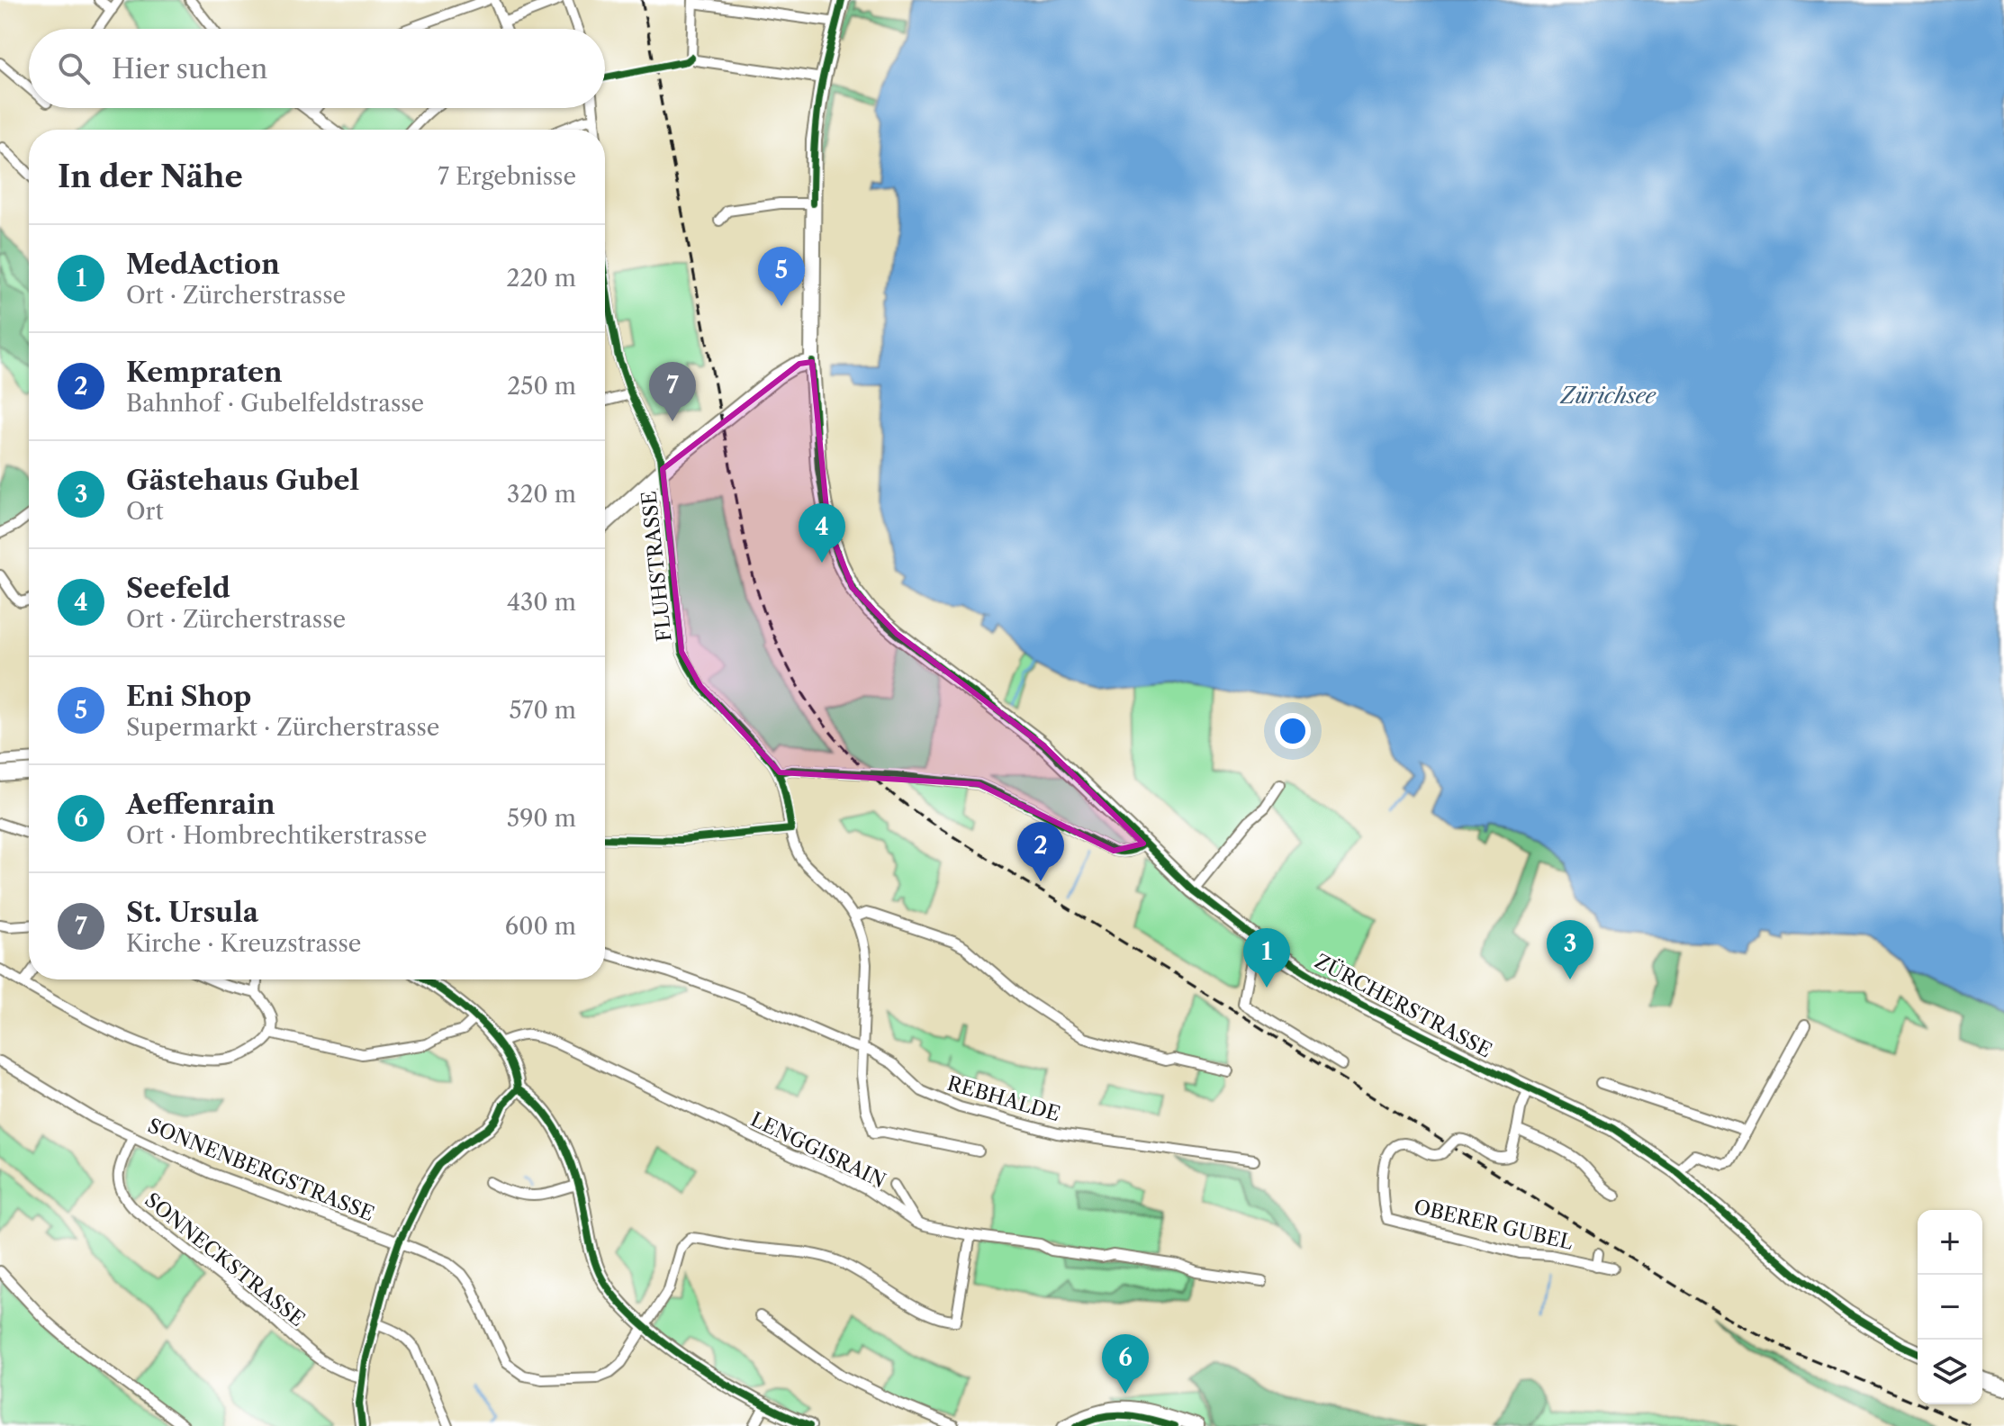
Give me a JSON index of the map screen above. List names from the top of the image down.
{
  "streets": {
    "main road": ["ZÜRCHERSTRASSE"],
    "street": [
      "FLUHSTRASSE",
      "REBHALDE",
      "LENGGISRAIN",
      "SONNENBERGSTRASSE",
      "OBERER GUBEL",
      "SONNECKSTRASSE"
    ]
  },
  "crossings": [
    ["ZÜRCHERSTRASSE", "OBERER GUBEL"],
    ["LENGGISRAIN", "SONNENBERGSTRASSE"],
    ["SONNENBERGSTRASSE", "SONNECKSTRASSE"]
  ],
  "water": ["Zürichsee"],
  "page": {
    "search": "Hier suchen",
    "heading": ["In der Nähe", "7 Ergebnisse"],
    "list": [
      {
        "mark": "1",
        "name": "MedAction",
        "note": "Ort · Zürcherstrasse",
        "value": "220 m"
      },
      {
        "mark": "2",
        "name": "Kempraten",
        "note": "Bahnhof · Gubelfeldstrasse",
        "value": "250 m"
      },
      {
        "mark": "3",
        "name": "Gästehaus Gubel",
        "note": "Ort",
        "value": "320 m"
      },
      {
        "mark": "4",
        "name": "Seefeld",
        "note": "Ort · Zürcherstrasse",
        "value": "430 m"
      },
      {
        "mark": "5",
        "name": "Eni Shop",
        "note": "Supermarkt · Zürcherstrasse",
        "value": "570 m"
      },
      {
        "mark": "6",
        "name": "Aeffenrain",
        "note": "Ort · Hombrechtikerstrasse",
        "value": "590 m"
      },
      {
        "mark": "7",
        "name": "St. Ursula",
        "note": "Kirche · Kreuzstrasse",
        "value": "600 m"
      }
    ],
    "pins": [
      "5",
      "7",
      "4",
      "2",
      "3",
      "1",
      "6"
    ],
    "map_buttons": ["+", "−"]
  }
}
